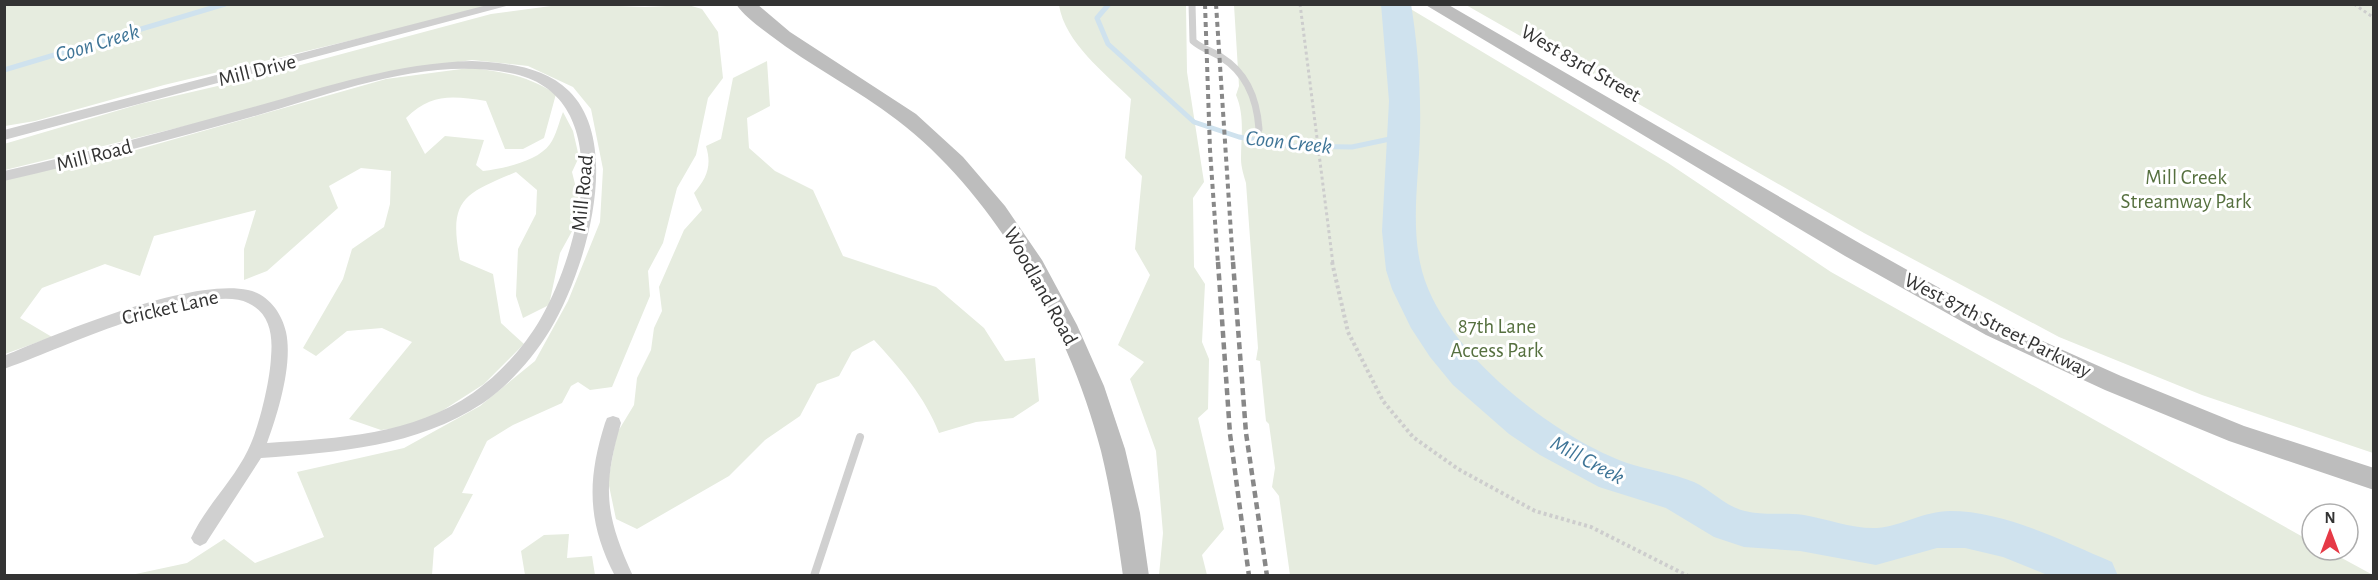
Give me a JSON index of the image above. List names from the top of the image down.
{
  "streets": {
    "main road": ["West 83rd Street", "Woodland Road", "West 87th Street Parkway"],
    "street": ["Mill Drive", "Mill Road", "Cricket Lane"]
  },
  "crossings": [
    ["West 83rd Street", "West 87th Street Parkway"],
    ["Mill Road", "Cricket Lane"]
  ],
  "water": ["Coon Creek", "Mill Creek"],
  "parks": ["Mill Creek Streamway Park", "87th Lane Access Park"],
  "north": "top"
}
